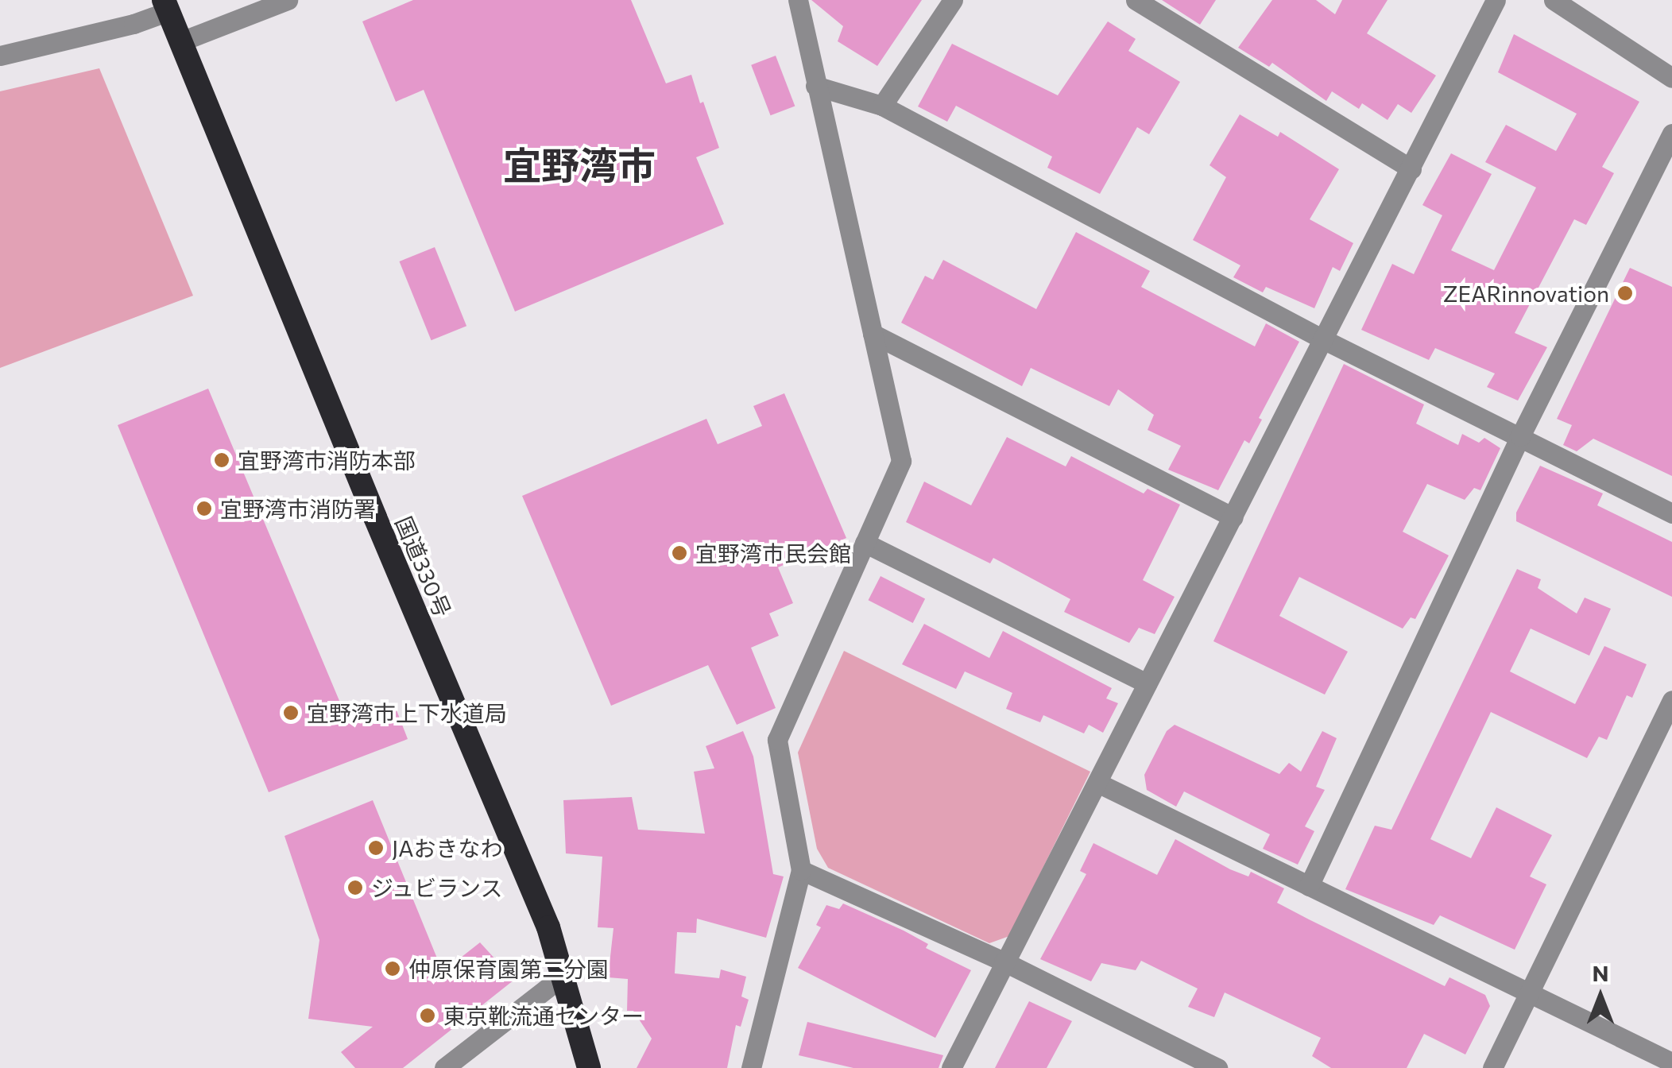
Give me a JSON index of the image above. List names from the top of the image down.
{
  "streets": {
    "highway": ["国道330号"]
  },
  "districts": ["宜野湾市"],
  "places": [
    "ZEARinnovation",
    "宜野湾市消防本部",
    "宜野湾市消防署",
    "宜野湾市民会館",
    "宜野湾市上下水道局",
    "JAおきなわ",
    "ジュビランス",
    "仲原保育園第二分園",
    "東京靴流通センター"
  ],
  "north": "top"
}
